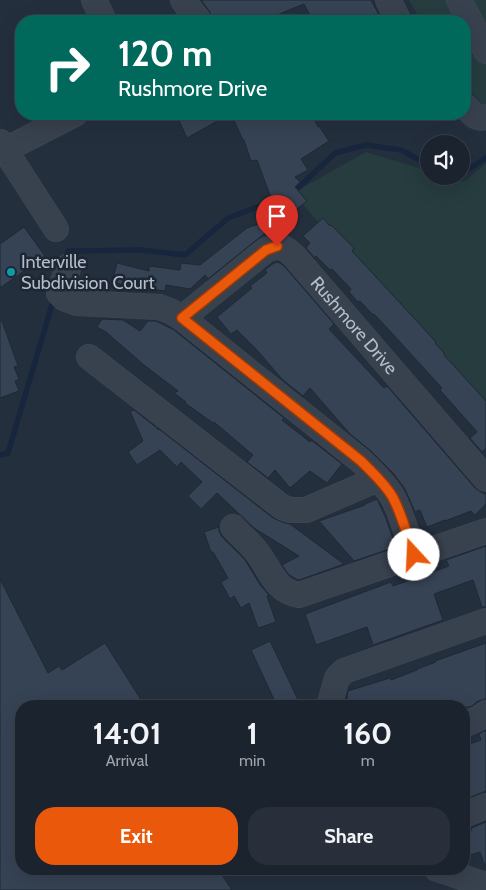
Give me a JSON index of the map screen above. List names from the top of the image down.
{
  "streets": {
    "street": ["Rushmore Drive"]
  },
  "places": ["Interville Subdivision Court"],
  "page": {
    "turn": ["120 m", "Rushmore Drive"],
    "eta": [
      "14:01",
      "Arrival",
      "1",
      "min",
      "160",
      "m"
    ],
    "buttons": ["Exit", "Share"]
  }
}
